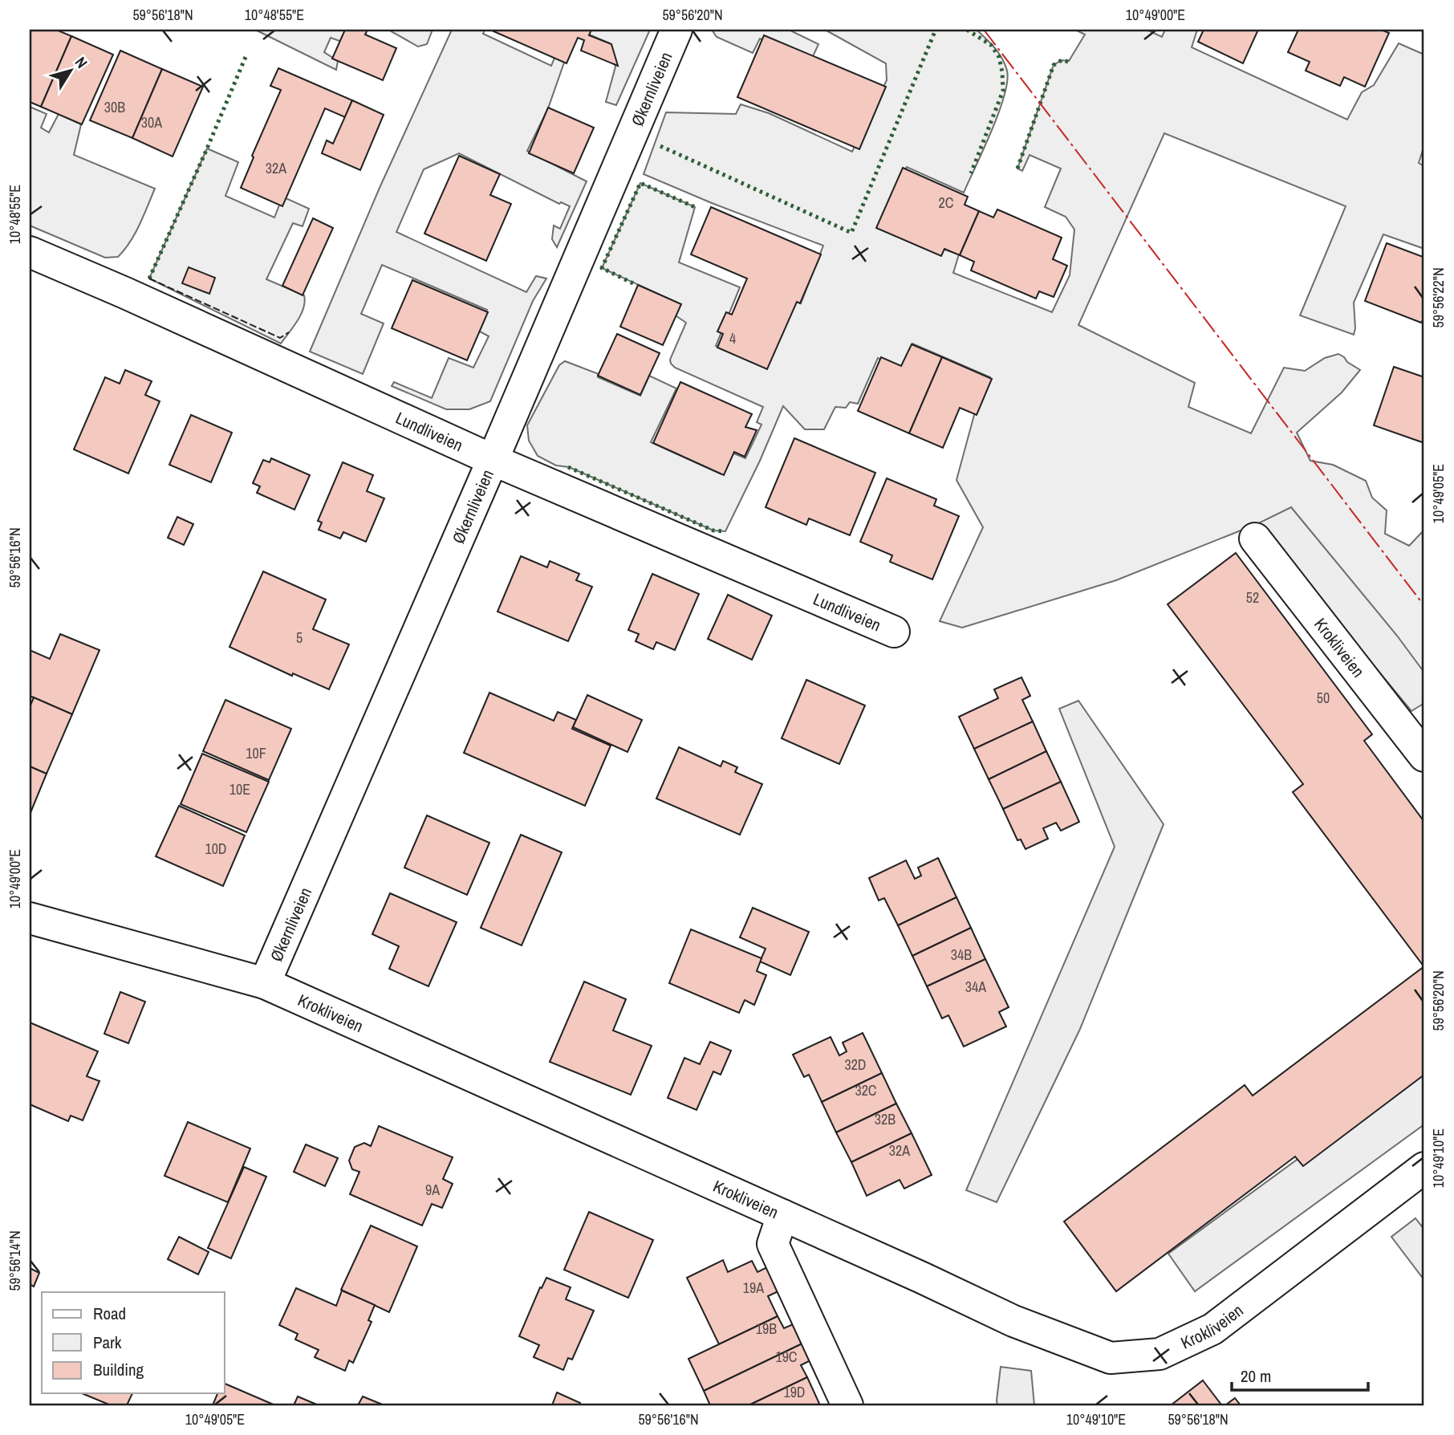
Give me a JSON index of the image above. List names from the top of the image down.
{
  "streets": {
    "street": ["Økernliveien", "Lundliveien", "Krokliveien"]
  },
  "crossings": [
    ["Økernliveien", "Lundliveien"],
    ["Økernliveien", "Krokliveien"]
  ],
  "house_numbers": [
    "30B",
    "30A",
    "32A",
    "2C",
    "4",
    "52",
    "5",
    "50",
    "10F",
    "10E",
    "10D",
    "34B",
    "34A",
    "32D",
    "32C",
    "32B",
    "32A",
    "9A",
    "19A",
    "19B",
    "19C",
    "19D"
  ],
  "legend": ["Road", "Park", "Building"],
  "scale_bar": "20 m",
  "north": "top right",
  "coordinates": [
    "59°56'18\"N",
    "10°48'55\"E",
    "59°56'20\"N",
    "10°49'00\"E",
    "59°56'22\"N",
    "10°49'05\"E",
    "59°56'16\"N",
    "10°49'10\"E",
    "59°56'14\"N"
  ]
}
